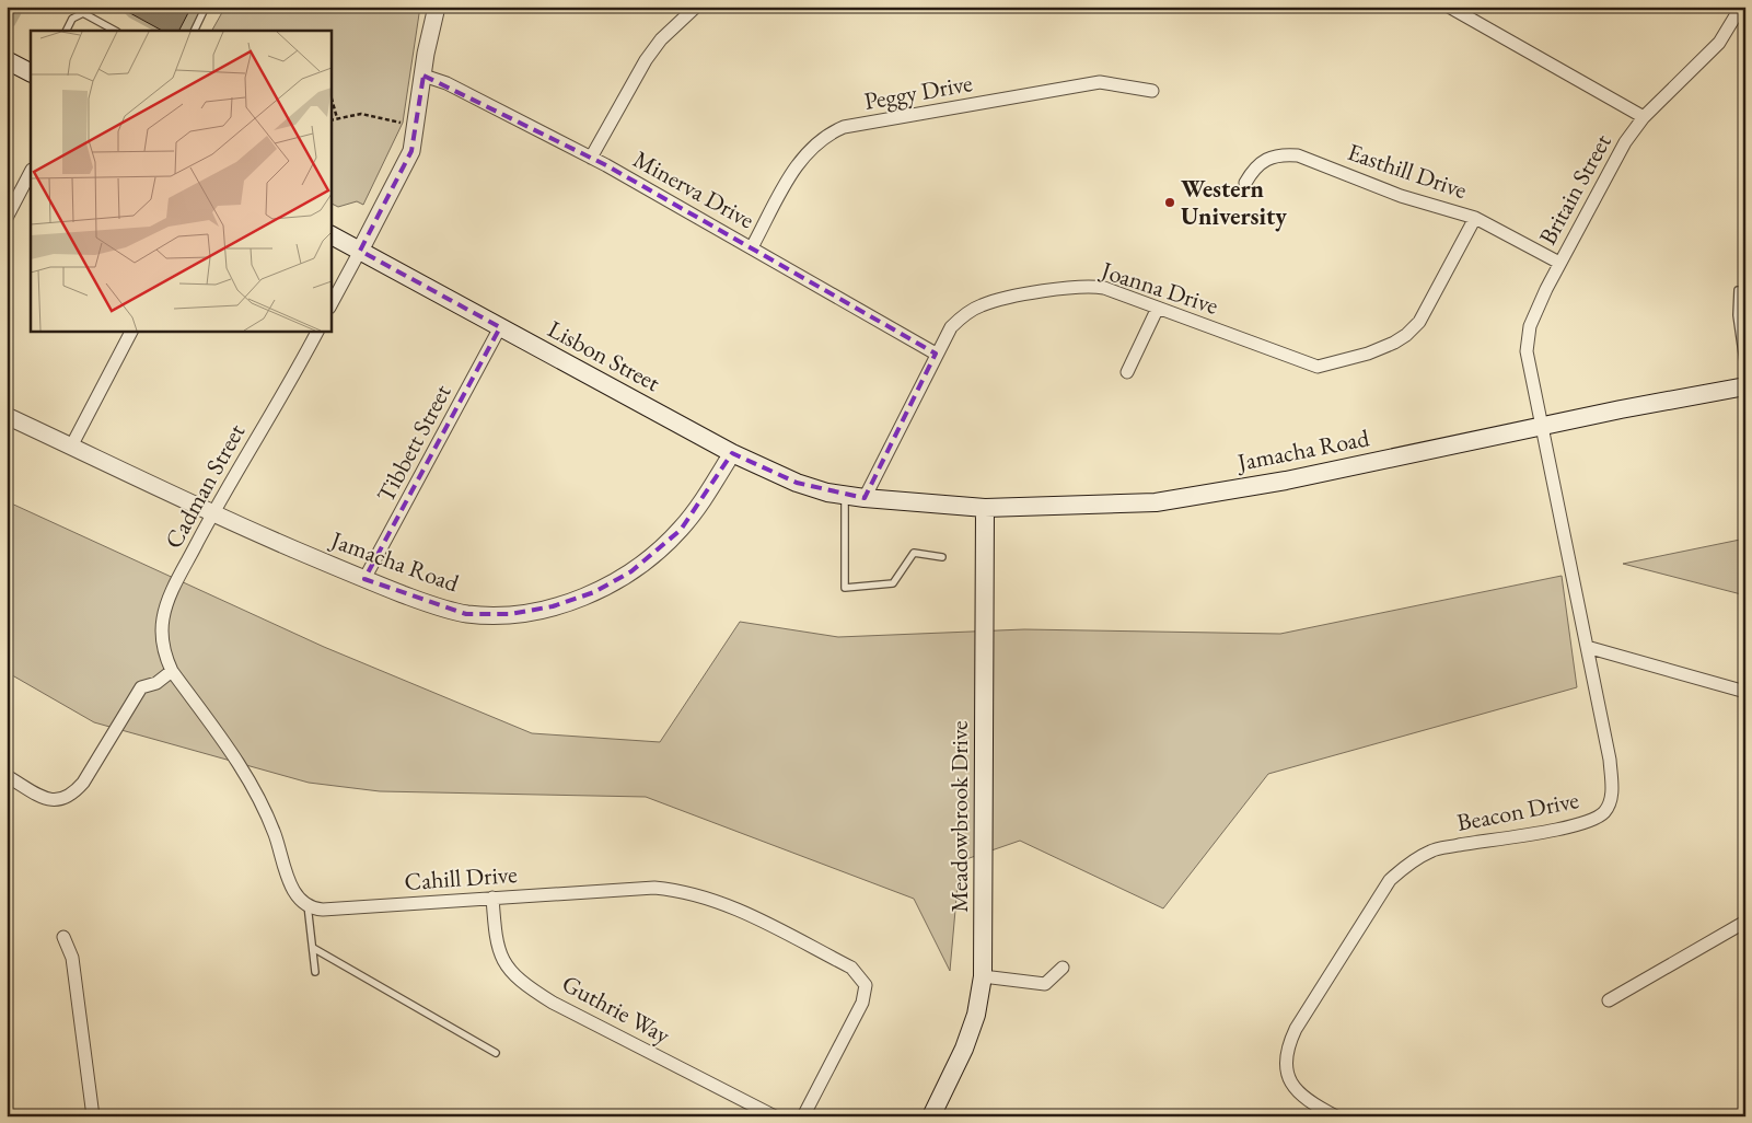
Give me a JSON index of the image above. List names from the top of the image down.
{
  "streets": {
    "main road": ["Lisbon Street", "Jamacha Road", "Meadowbrook Drive"],
    "street": [
      "Peggy Drive",
      "Easthill Drive",
      "Minerva Drive",
      "Britain Street",
      "Joanna Drive",
      "Tibbett Street",
      "Cadman Street",
      "Beacon Drive",
      "Cahill Drive",
      "Guthrie Way"
    ]
  },
  "crossings": [
    ["Peggy Drive", "Minerva Drive"],
    ["Easthill Drive", "Britain Street"],
    ["Easthill Drive", "Joanna Drive"],
    ["Minerva Drive", "Joanna Drive"],
    ["Britain Street", "Jamacha Road"],
    ["Britain Street", "Beacon Drive"],
    ["Joanna Drive", "Lisbon Street"],
    ["Joanna Drive", "Jamacha Road"],
    ["Lisbon Street", "Tibbett Street"],
    ["Lisbon Street", "Jamacha Road"],
    ["Tibbett Street", "Jamacha Road"],
    ["Jamacha Road", "Cadman Street"],
    ["Jamacha Road", "Beacon Drive"],
    ["Jamacha Road", "Meadowbrook Drive"],
    ["Cahill Drive", "Guthrie Way"]
  ],
  "places": ["Western University"]
}
